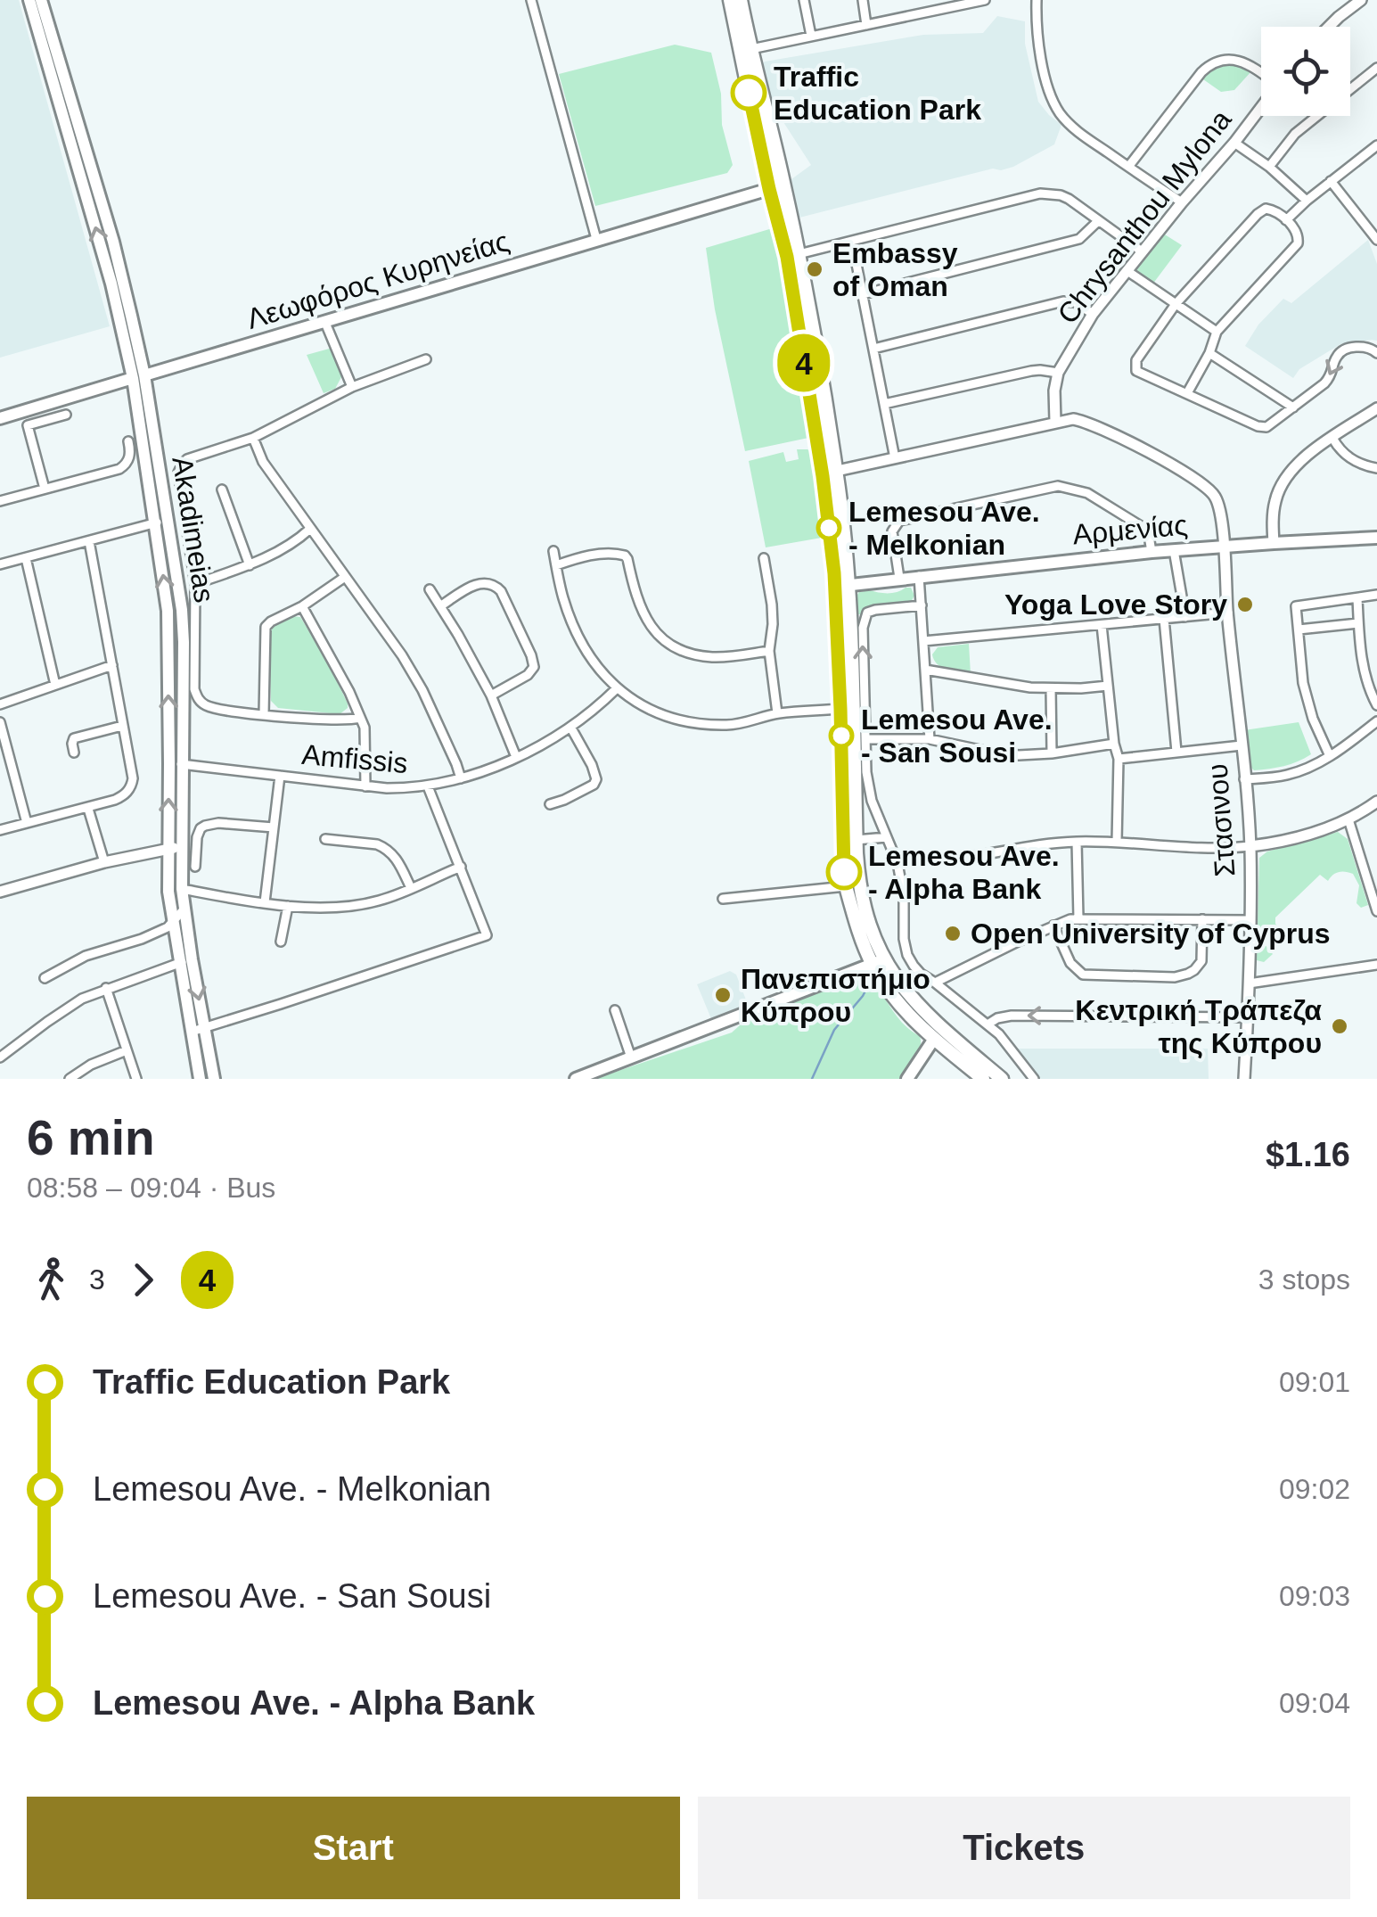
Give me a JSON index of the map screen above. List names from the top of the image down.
{
  "streets": {
    "main road": ["Λεωφόρος Κυρηνείας", "Akadimeias", "Αρμενίας"],
    "street": ["Chrysanthou Mylona", "Amfissis", "Στασινου"]
  },
  "crossings": [
    ["Λεωφόρος Κυρηνείας", "Akadimeias"],
    ["Akadimeias", "Amfissis"],
    ["Αρμενίας", "Στασινου"]
  ],
  "places": [
    "Traffic Education Park",
    "Embassy of Oman",
    "Lemesou Ave. - Melkonian",
    "Yoga Love Story",
    "Lemesou Ave. - San Sousi",
    "Lemesou Ave. - Alpha Bank",
    "Open University of Cyprus",
    "Πανεπιστήμιο Κύπρου",
    "Κεντρική Τράπεζα της Κύπρου"
  ],
  "lines": ["bus line 4"],
  "page": {
    "on_map": "4",
    "heading": ["6 min", "08:58 – 09:04 · Bus", "$1.16"],
    "legs": ["3", "4", "3 stops"],
    "list": [
      {
        "name": "Traffic Education Park",
        "value": "09:01"
      },
      {
        "name": "Lemesou Ave. - Melkonian",
        "value": "09:02"
      },
      {
        "name": "Lemesou Ave. - San Sousi",
        "value": "09:03"
      },
      {
        "name": "Lemesou Ave. - Alpha Bank",
        "value": "09:04"
      }
    ],
    "buttons": ["Start", "Tickets"]
  }
}
